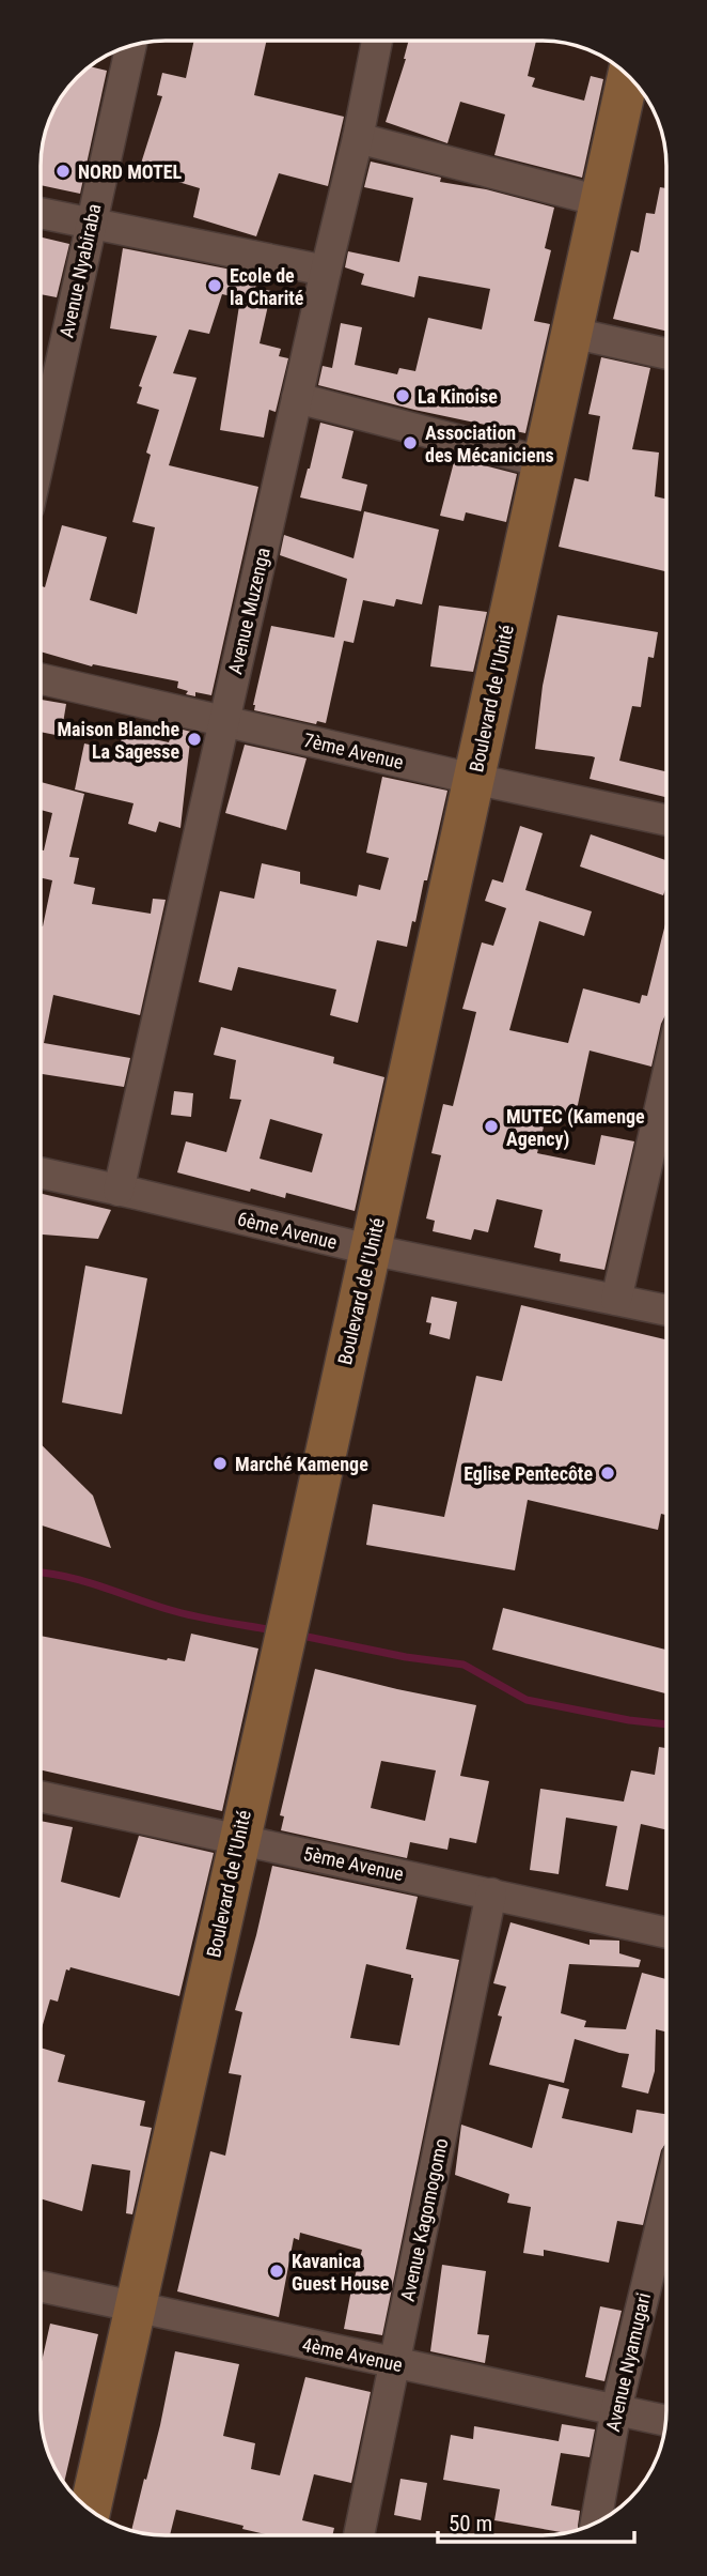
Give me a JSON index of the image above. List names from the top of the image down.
{
  "streets": {
    "street": [
      "Avenue Nyabiraba",
      "Avenue Muzenga",
      "Boulevard de l'Unité",
      "7ème Avenue",
      "6ème Avenue",
      "5ème Avenue",
      "Avenue Kagomogomo",
      "4ème Avenue",
      "Avenue Nyamugari"
    ]
  },
  "crossings": [
    ["Avenue Muzenga", "7ème Avenue"],
    ["Avenue Muzenga", "6ème Avenue"],
    ["Boulevard de l'Unité", "7ème Avenue"],
    ["Boulevard de l'Unité", "6ème Avenue"],
    ["Boulevard de l'Unité", "5ème Avenue"],
    ["Boulevard de l'Unité", "4ème Avenue"],
    ["5ème Avenue", "Avenue Kagomogomo"],
    ["Avenue Kagomogomo", "4ème Avenue"],
    ["4ème Avenue", "Avenue Nyamugari"]
  ],
  "places": [
    "NORD MOTEL",
    "Ecole de la Charité",
    "La Kinoise",
    "Association des Mécaniciens",
    "Maison Blanche La Sagesse",
    "MUTEC (Kamenge Agency)",
    "Marché Kamenge",
    "Eglise Pentecôte",
    "Kavanica Guest House"
  ],
  "scale_bar": "50 m"
}
